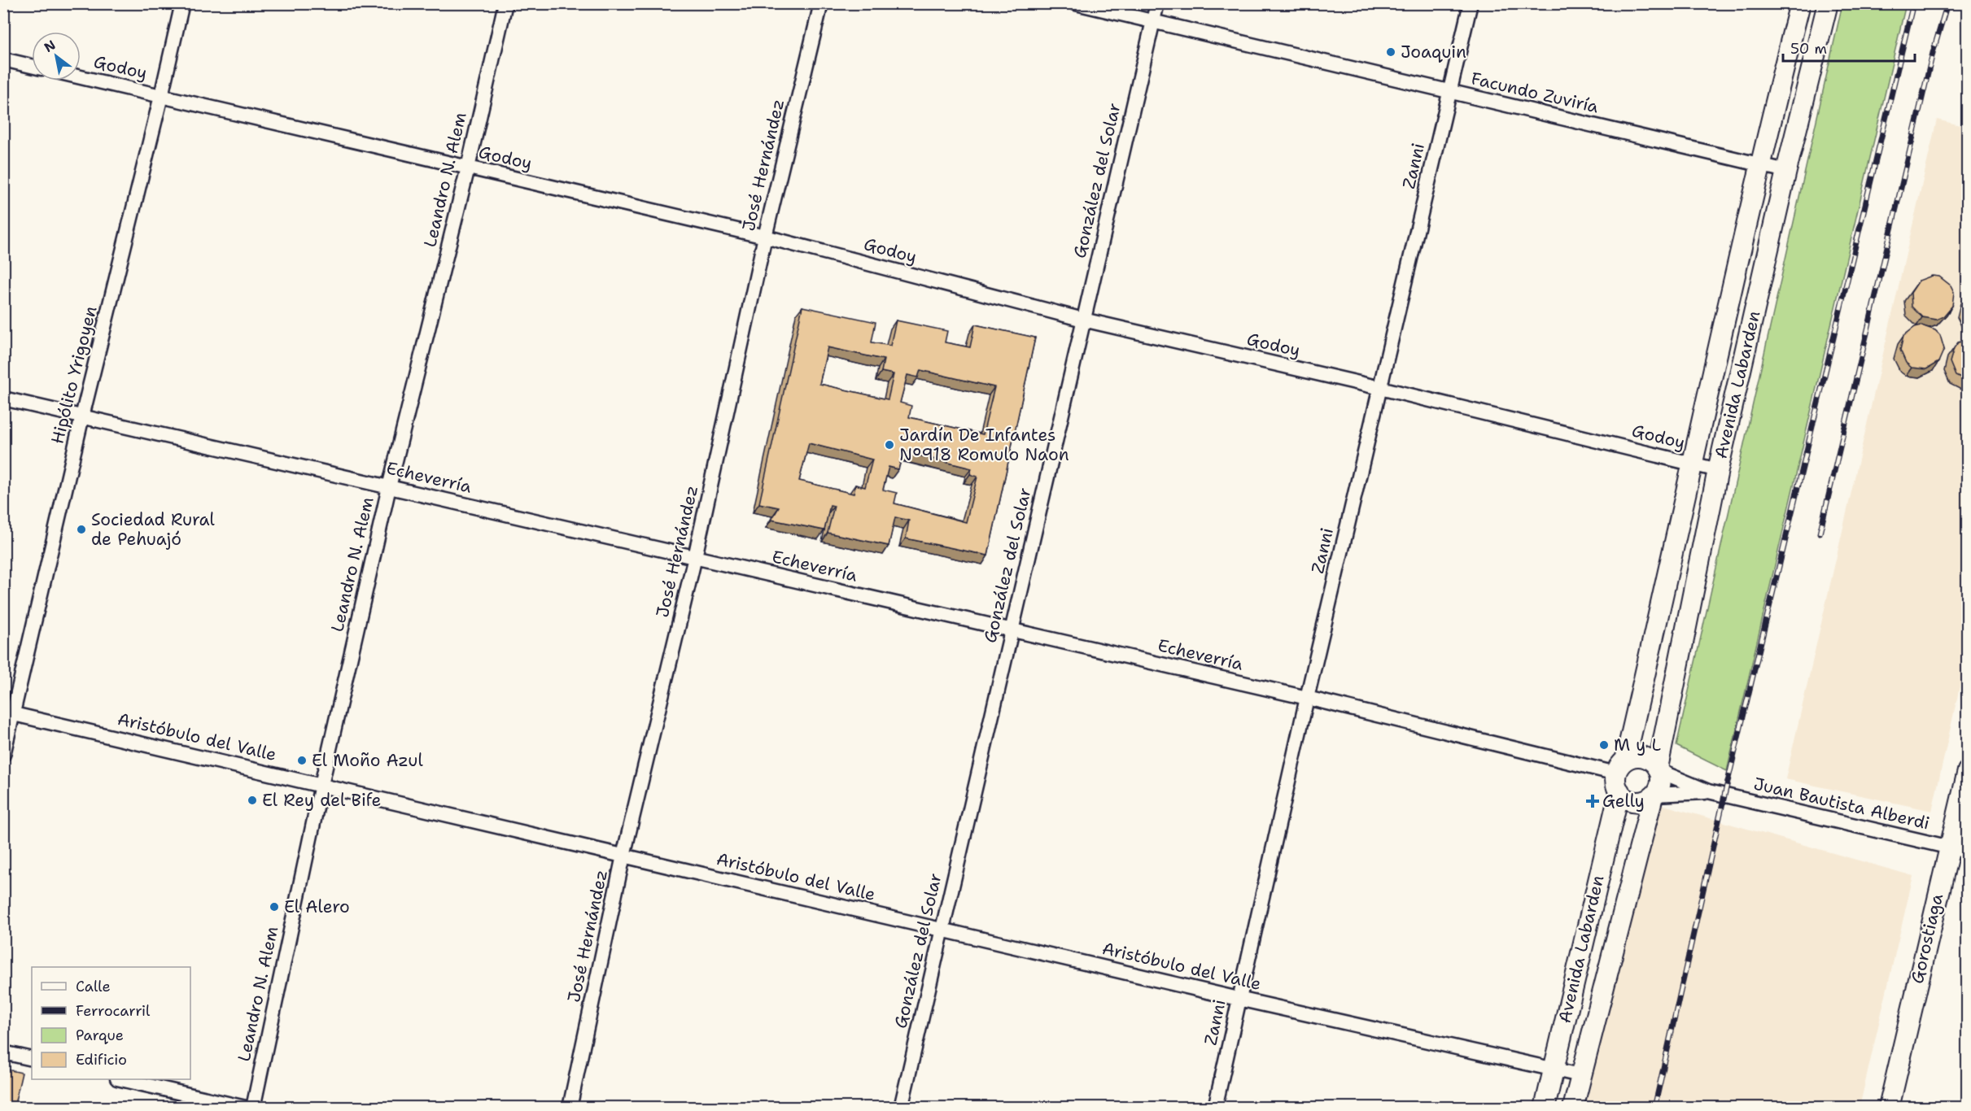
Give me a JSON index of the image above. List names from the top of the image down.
{
  "streets": {
    "main road": ["Avenida Labarden", "Gorostiaga"],
    "street": [
      "Godoy",
      "Facundo Zuviría",
      "José Hernández",
      "Zanni",
      "Leandro N. Alem",
      "González del Solar",
      "Hipólito Yrigoyen",
      "Echeverría",
      "Aristóbulo del Valle",
      "Juan Bautista Alberdi"
    ]
  },
  "crossings": [
    ["Godoy", "José Hernández"],
    ["Godoy", "Zanni"],
    ["Godoy", "Leandro N. Alem"],
    ["Godoy", "González del Solar"],
    ["Godoy", "Hipólito Yrigoyen"],
    ["Godoy", "Avenida Labarden"],
    ["Facundo Zuviría", "Zanni"],
    ["Facundo Zuviría", "González del Solar"],
    ["Facundo Zuviría", "Avenida Labarden"],
    ["José Hernández", "Echeverría"],
    ["José Hernández", "Aristóbulo del Valle"],
    ["Zanni", "Echeverría"],
    ["Zanni", "Aristóbulo del Valle"],
    ["Leandro N. Alem", "Echeverría"],
    ["Leandro N. Alem", "Aristóbulo del Valle"],
    ["González del Solar", "Echeverría"],
    ["González del Solar", "Aristóbulo del Valle"],
    ["Hipólito Yrigoyen", "Echeverría"],
    ["Hipólito Yrigoyen", "Aristóbulo del Valle"],
    ["Avenida Labarden", "Echeverría"],
    ["Avenida Labarden", "Aristóbulo del Valle"],
    ["Avenida Labarden", "Juan Bautista Alberdi"],
    ["Echeverría", "Juan Bautista Alberdi"],
    ["Juan Bautista Alberdi", "Gorostiaga"]
  ],
  "places": {
    "other": [
      "Joaquin",
      "Jardín De Infantes Nº918 Romulo Naon",
      "Sociedad Rural de Pehuajó",
      "M y L",
      "El Moño Azul",
      "El Rey del Bife",
      "El Alero"
    ],
    "health": ["Gelly"]
  },
  "legend": [
    "Calle",
    "Ferrocarril",
    "Parque",
    "Edificio"
  ],
  "scale_bar": "50 m",
  "north": "top left"
}
